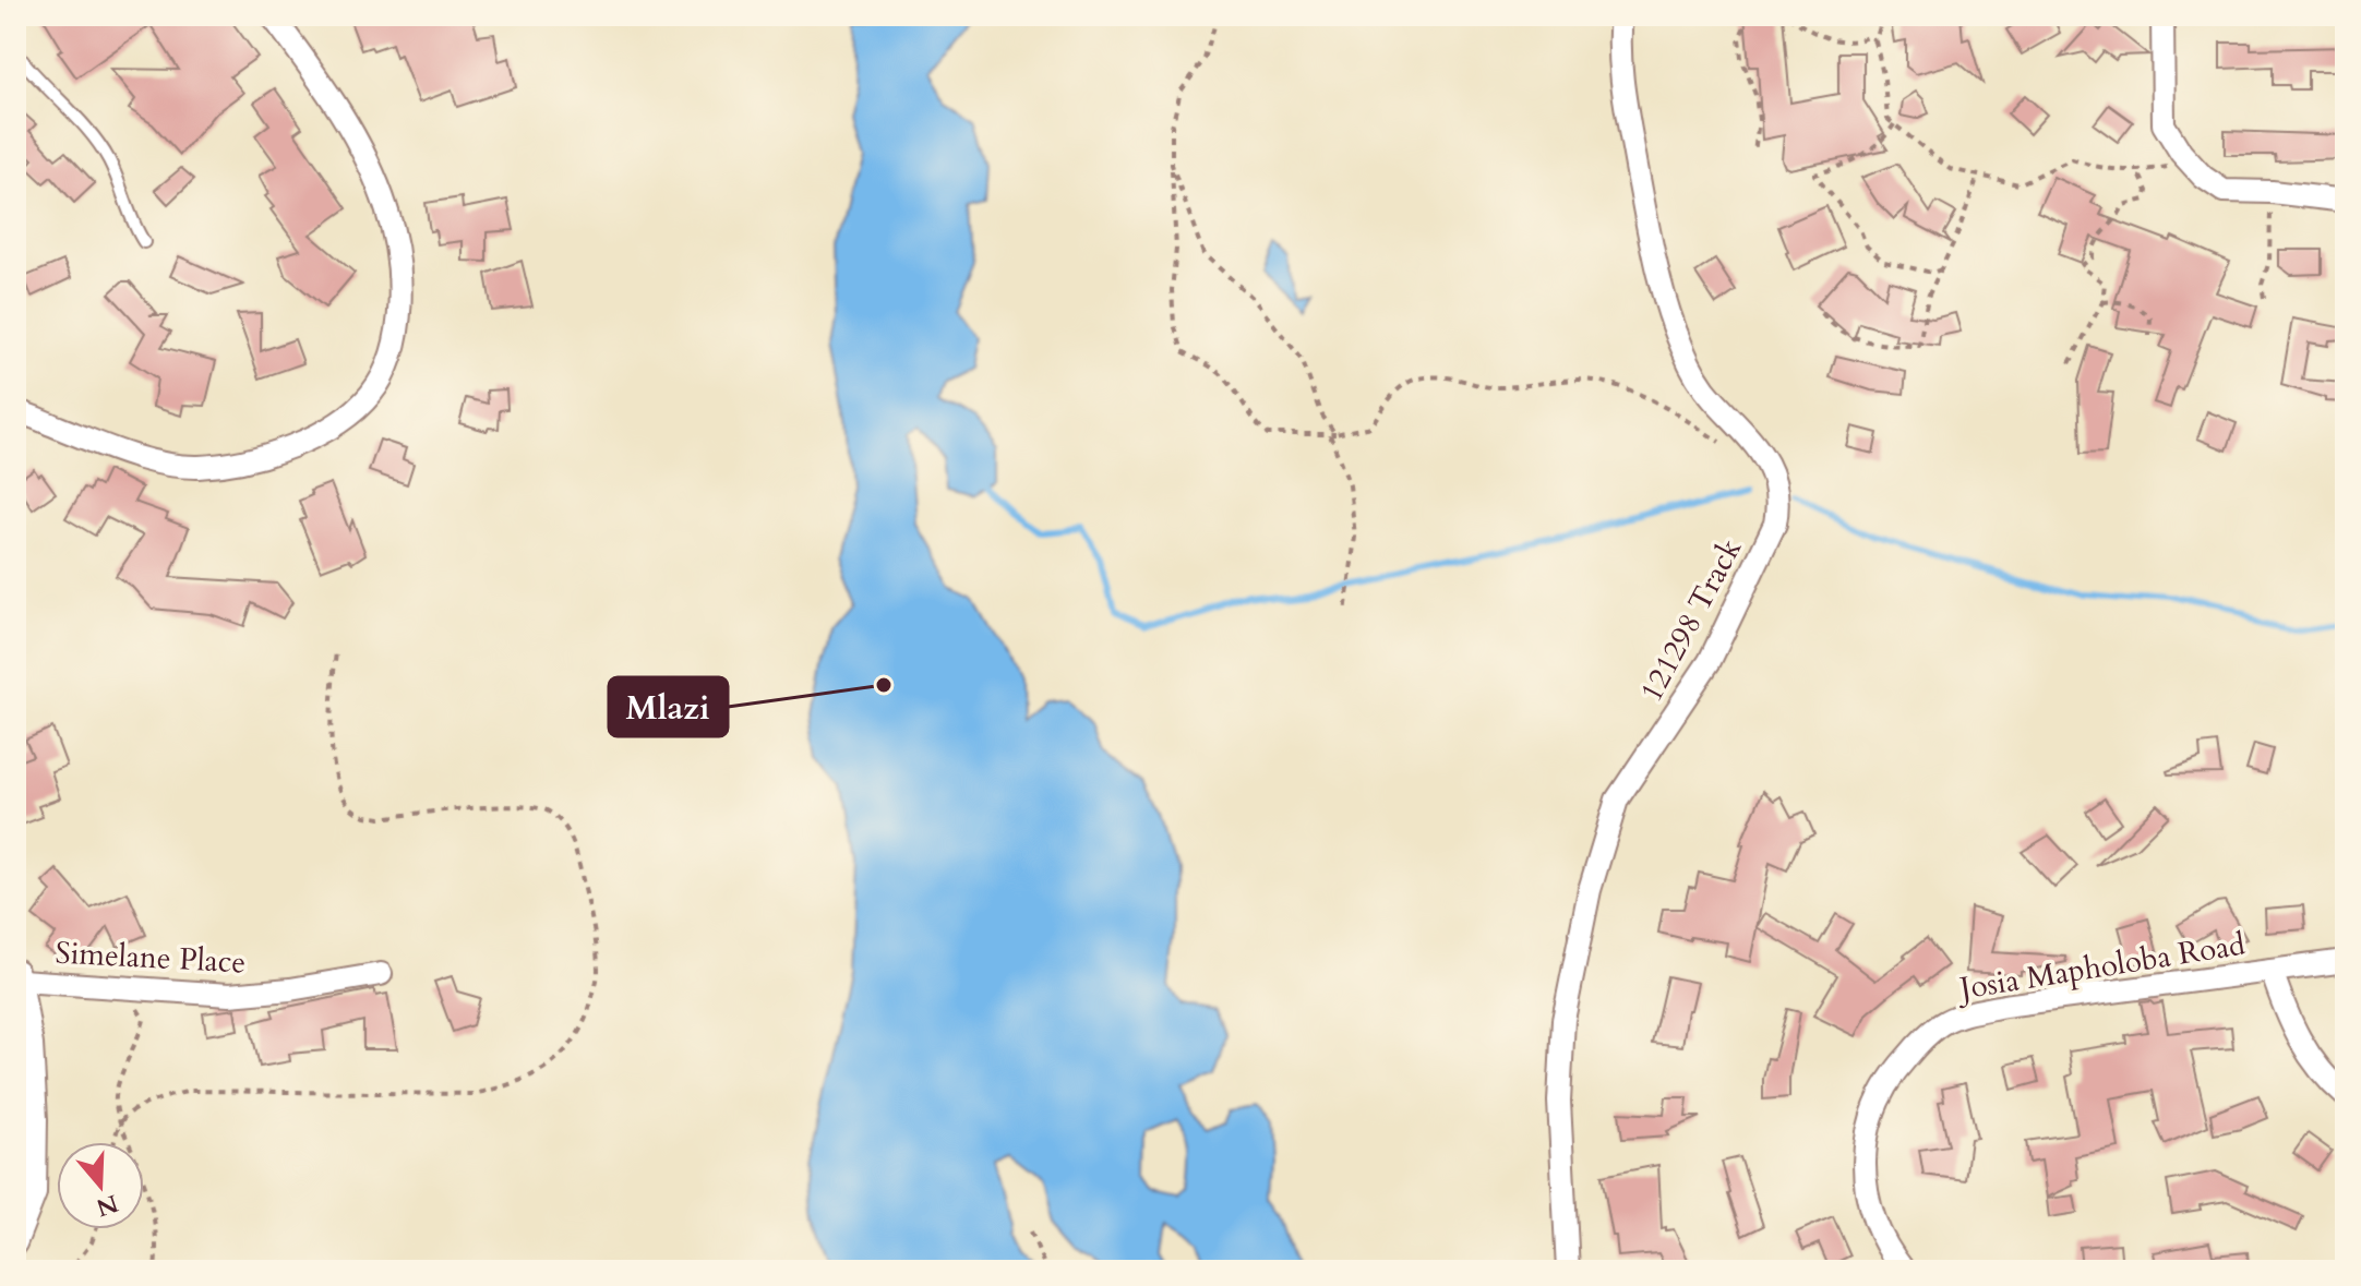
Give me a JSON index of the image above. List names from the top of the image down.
{
  "streets": {
    "street": ["121298 Track", "Simelane Place", "Josia Mapholoba Road"]
  },
  "places": ["Mlazi"],
  "north": "bottom"
}
